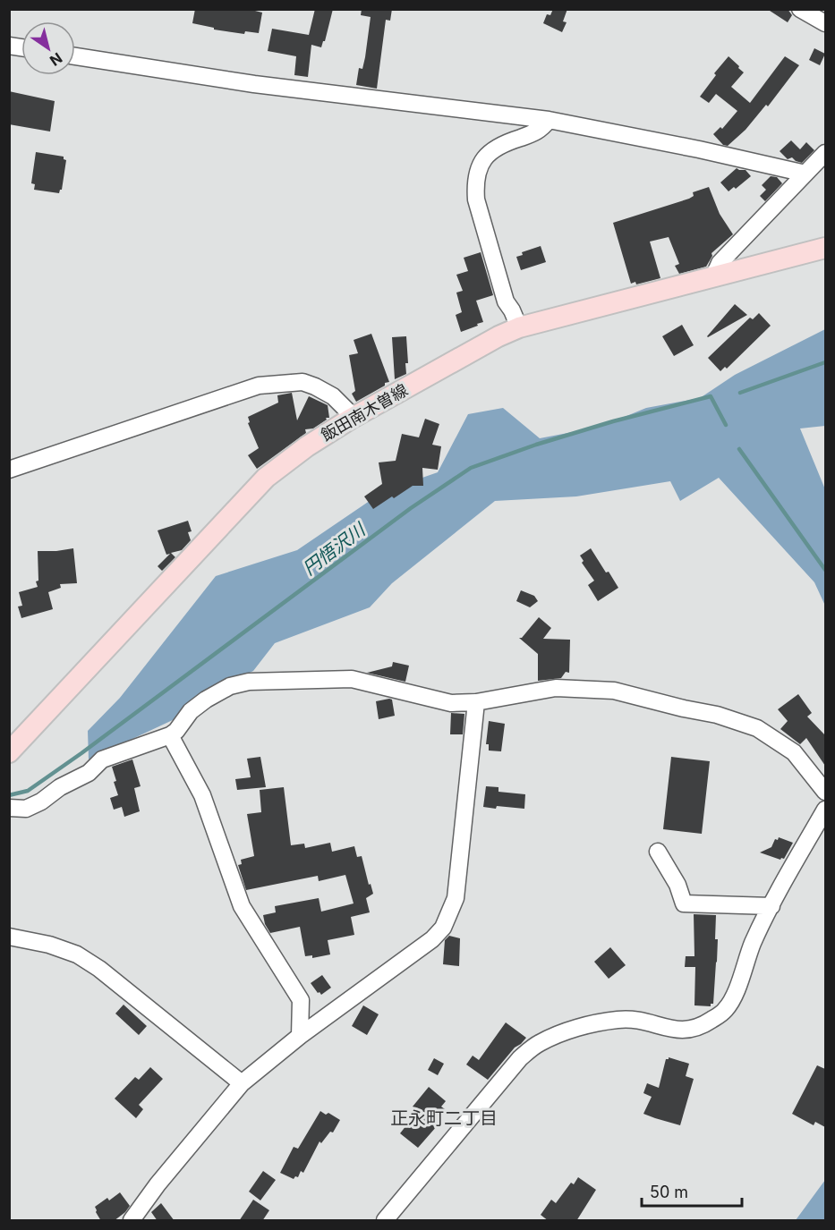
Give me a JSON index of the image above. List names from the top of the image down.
{
  "streets": {
    "main road": ["飯田南木曽線"]
  },
  "districts": ["正永町二丁目"],
  "water": ["円悟沢川"],
  "scale_bar": "50 m",
  "north": "bottom right"
}
